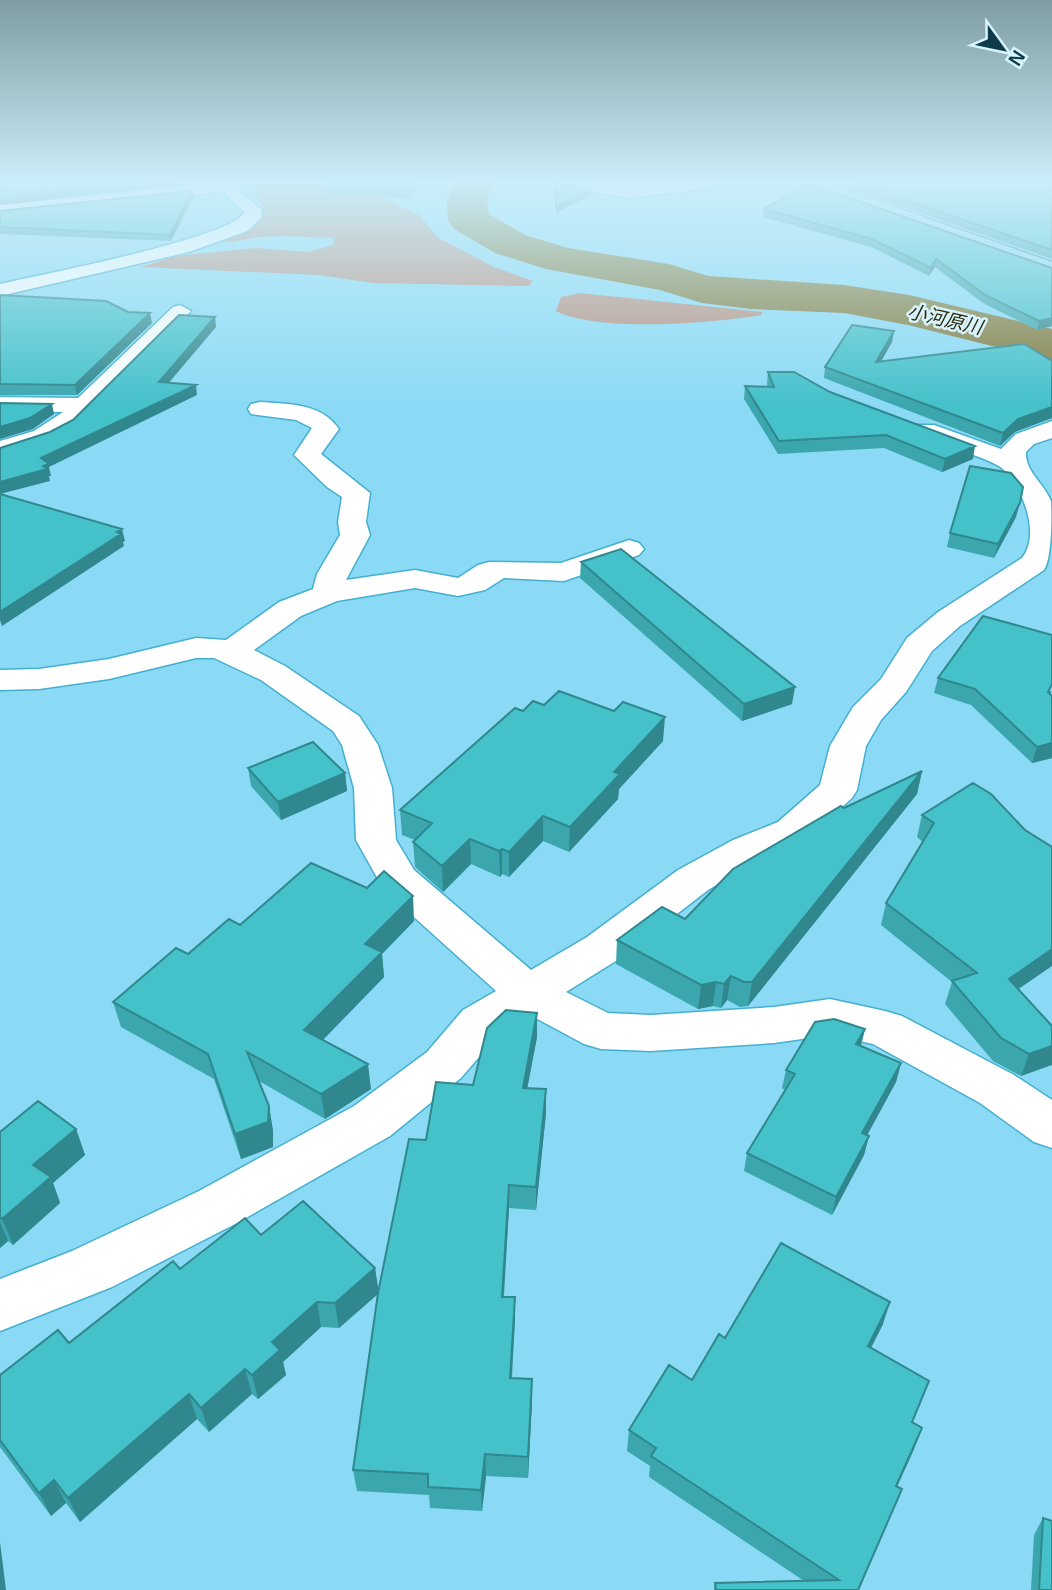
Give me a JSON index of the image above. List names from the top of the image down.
{
  "water": ["小河原川"],
  "north": "bottom right"
}
